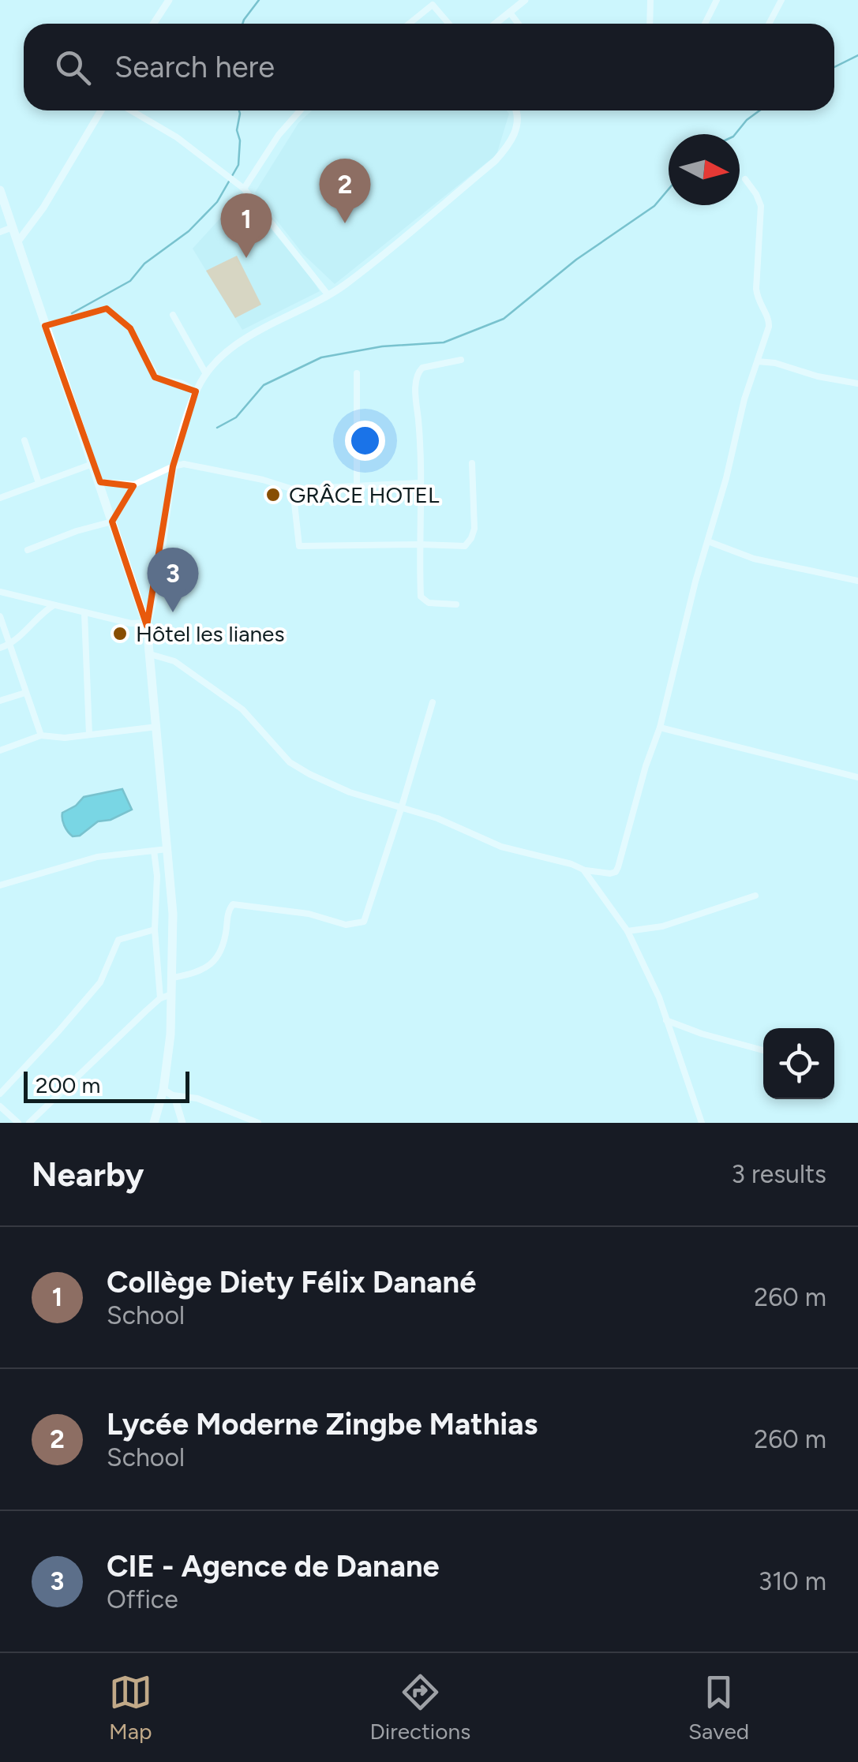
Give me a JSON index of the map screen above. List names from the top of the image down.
{
  "places": ["GRÂCE HOTEL", "Hôtel les lianes"],
  "scale_bar": "200 m",
  "north": "right",
  "page": {
    "search": "Search here",
    "pins": ["2", "1", "3"],
    "scale": "200 m",
    "heading": ["Nearby", "3 results"],
    "list": [
      {
        "mark": "1",
        "name": "Collège Diety Félix Danané",
        "note": "School",
        "value": "260 m"
      },
      {
        "mark": "2",
        "name": "Lycée Moderne Zingbe Mathias",
        "note": "School",
        "value": "260 m"
      },
      {
        "mark": "3",
        "name": "CIE - Agence de Danane",
        "note": "Office",
        "value": "310 m"
      }
    ],
    "nav": ["Map", "Directions", "Saved"]
  }
}
